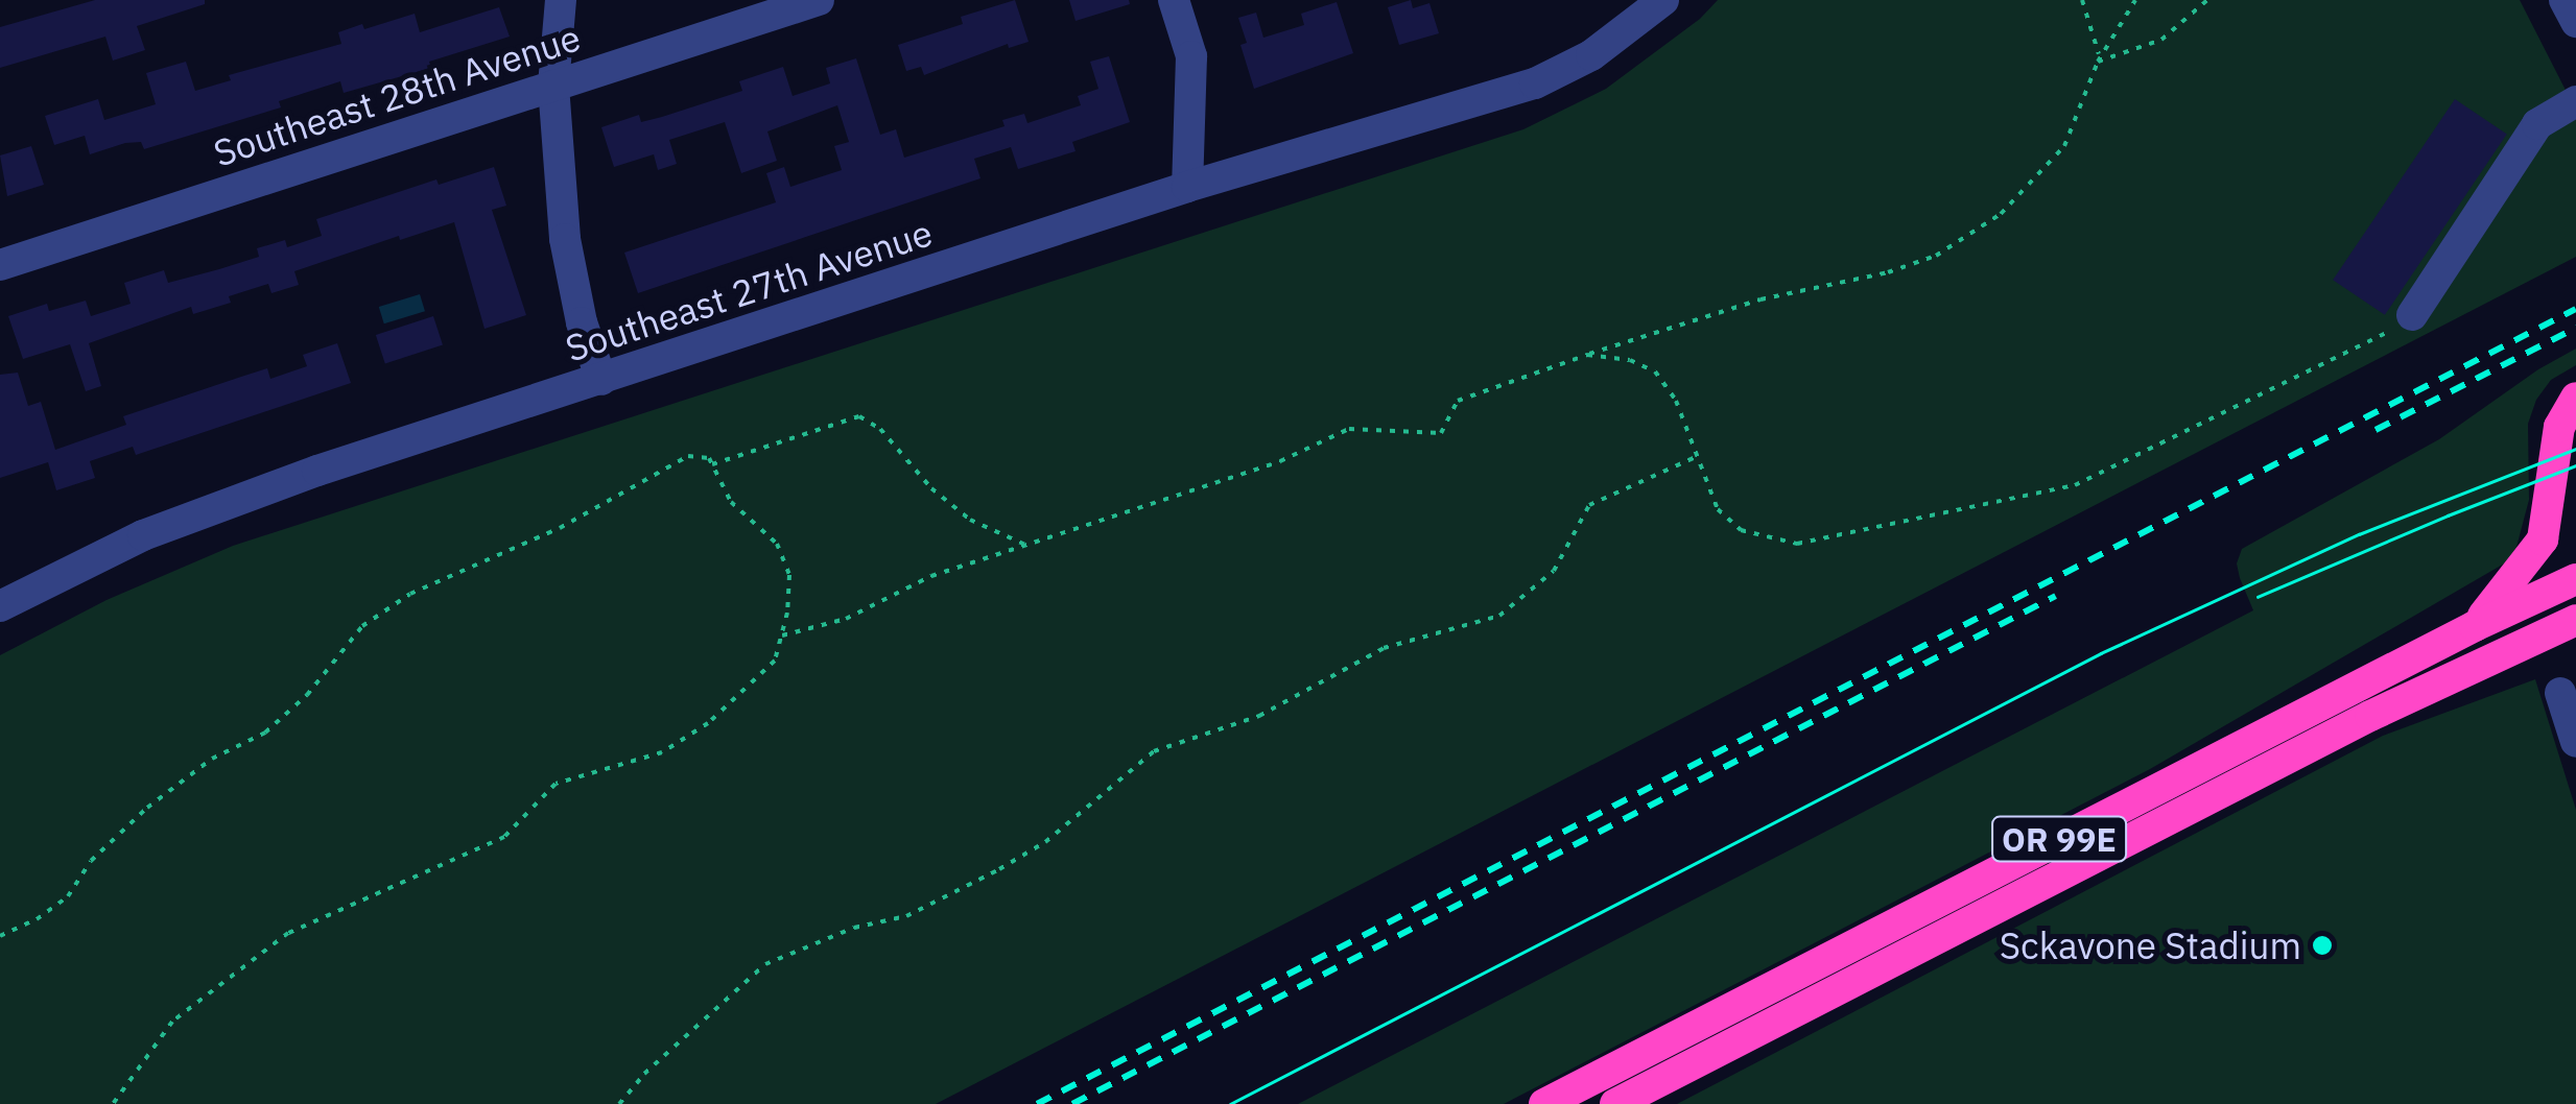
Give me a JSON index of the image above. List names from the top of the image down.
{
  "streets": {
    "highway": ["OR 99E"],
    "street": ["Southeast 28th Avenue", "Southeast 27th Avenue"]
  },
  "places": ["Sckavone Stadium"]
}
